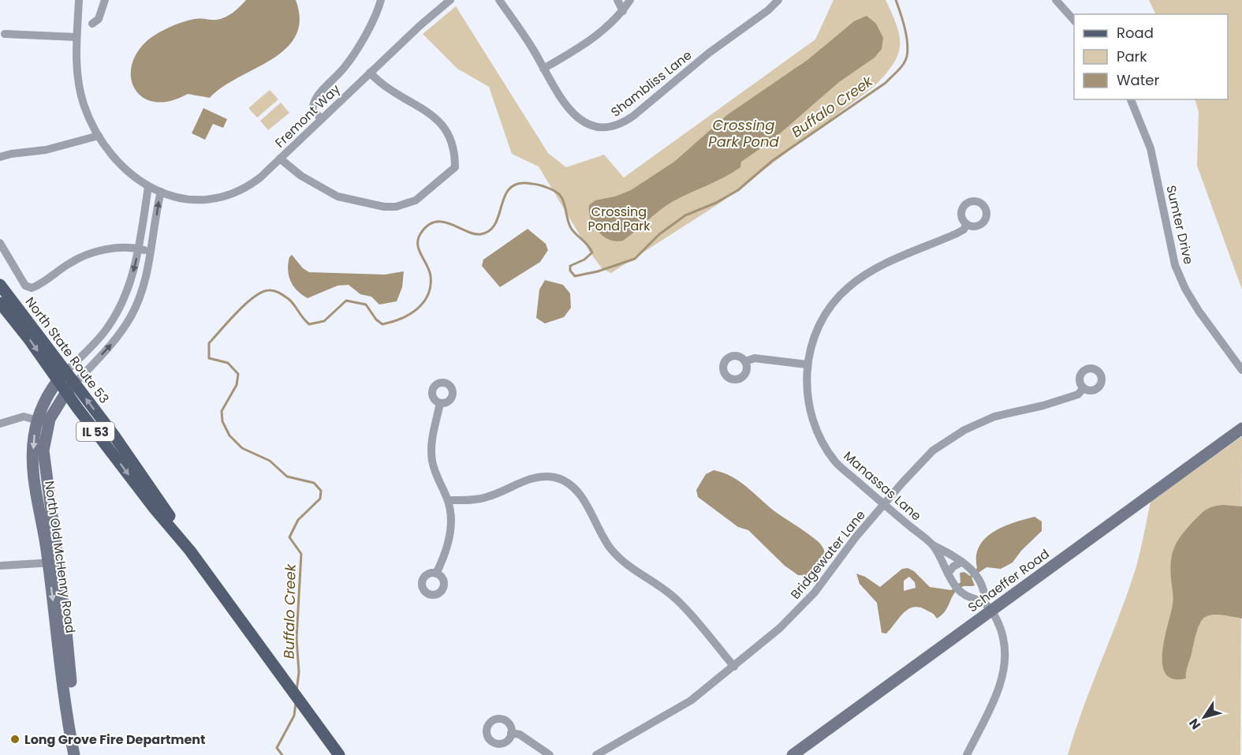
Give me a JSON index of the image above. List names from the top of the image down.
{
  "streets": {
    "main road": ["North State Route 53", "IL 53"],
    "street": [
      "Shambliss Lane",
      "Fremont Way",
      "Sumter Drive",
      "Manassas Lane",
      "Bridgewater Lane",
      "North Old McHenry Road",
      "Schaeffer Road"
    ]
  },
  "crossings": [
    ["North State Route 53", "North Old McHenry Road"],
    ["Manassas Lane", "Bridgewater Lane"],
    ["Manassas Lane", "Schaeffer Road"]
  ],
  "water": ["Buffalo Creek", "Crossing Park Pond"],
  "parks": ["Crossing Pond Park"],
  "places": ["Long Grove Fire Department"],
  "legend": ["Road", "Park", "Water"],
  "north": "bottom left"
}
